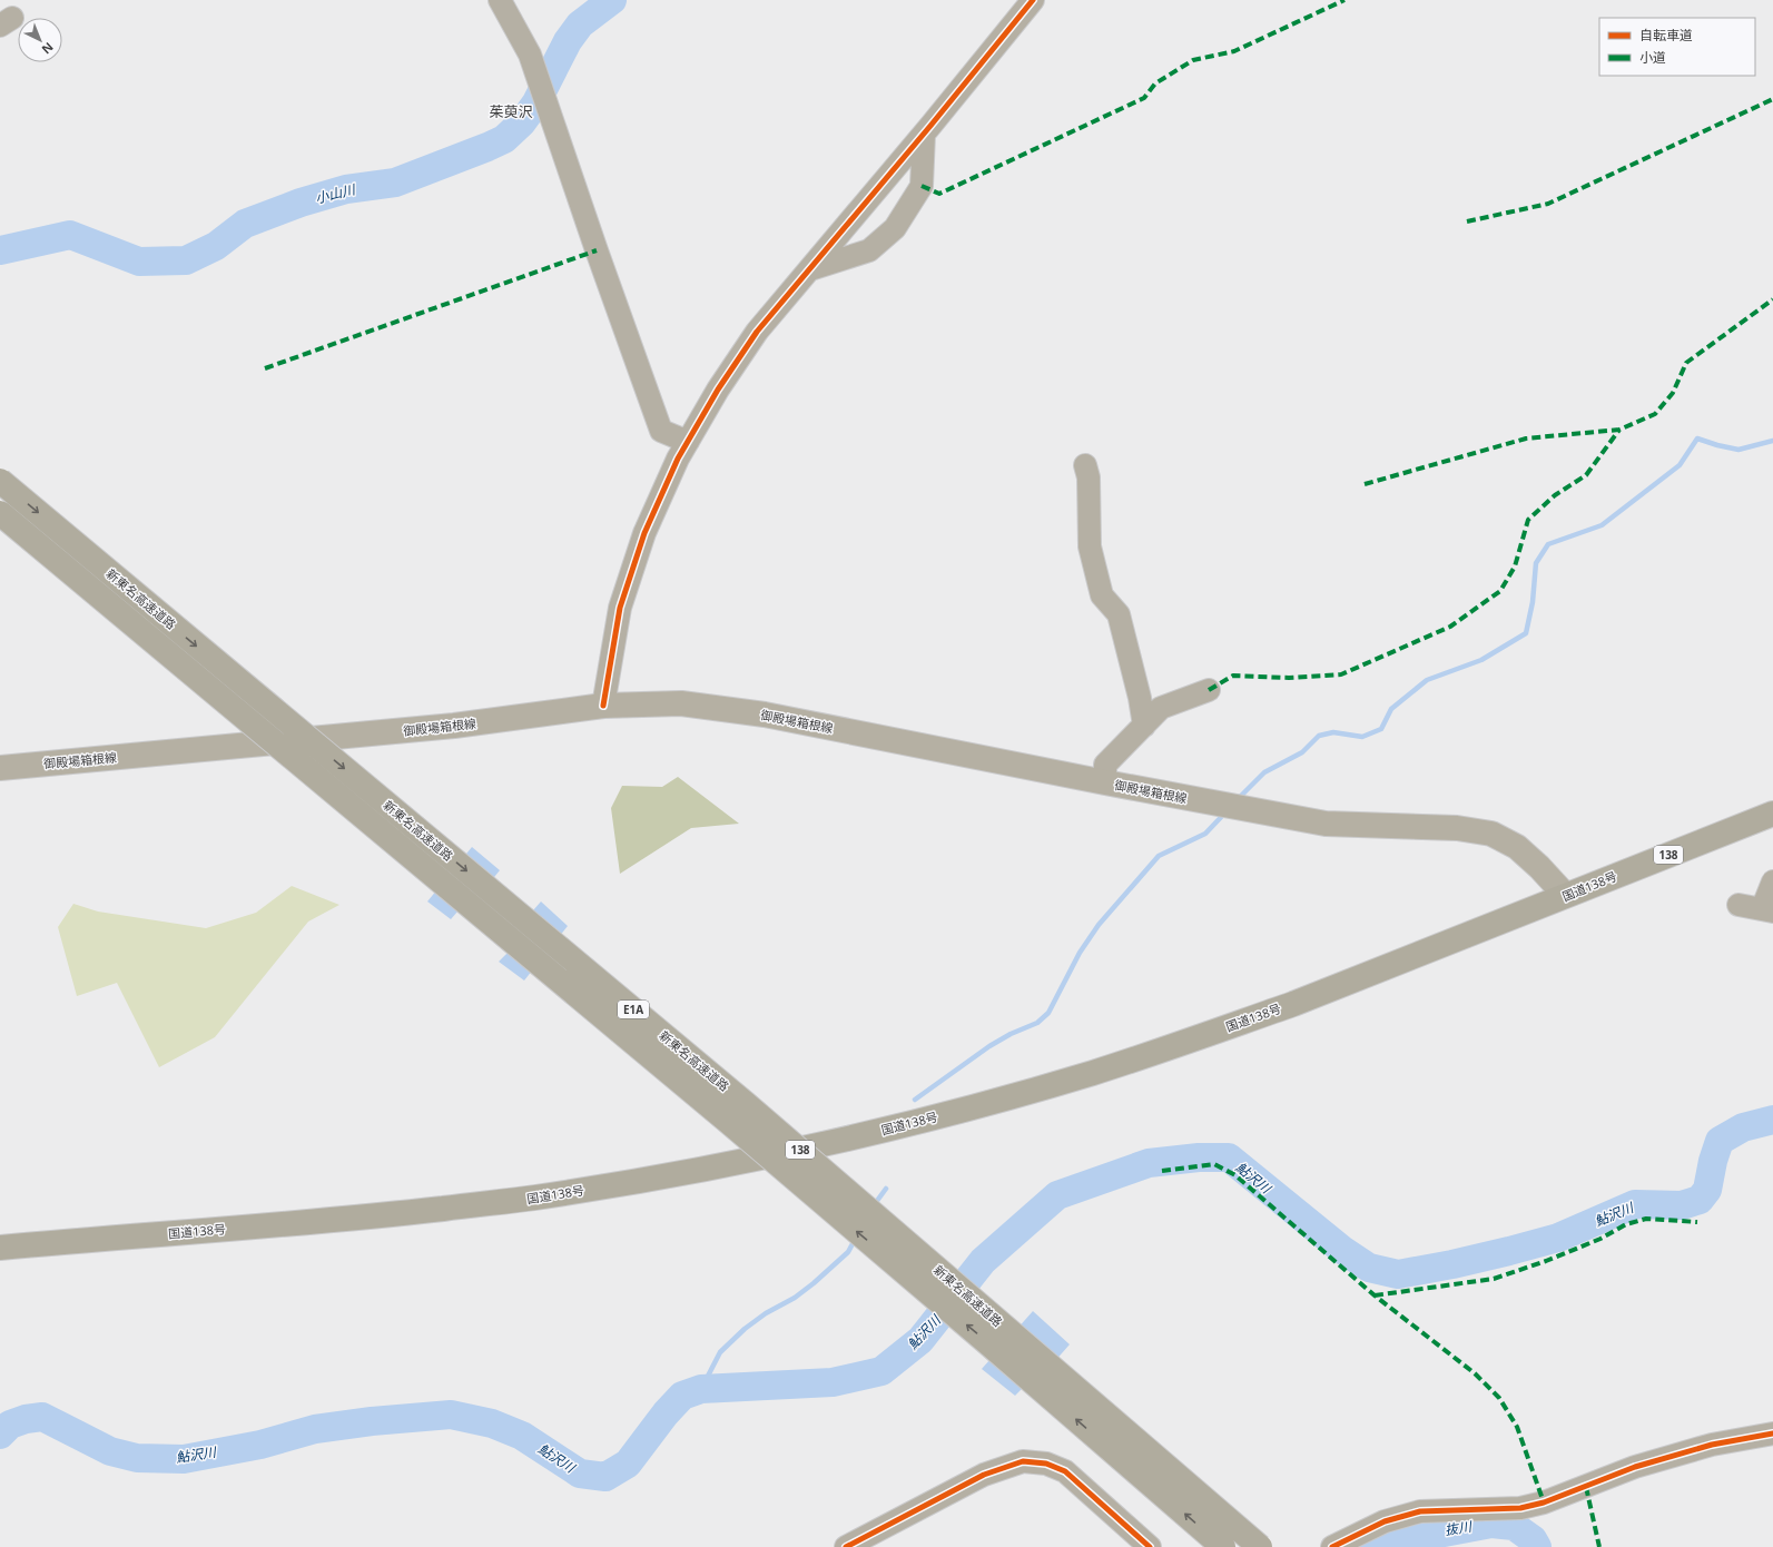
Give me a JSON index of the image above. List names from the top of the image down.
{
  "streets": {
    "highway": [
      "新東名高速道路",
      "138",
      "国道138号",
      "E1A"
    ],
    "main road": ["御殿場箱根線"]
  },
  "crossings": [
    ["御殿場箱根線", "国道138号"]
  ],
  "districts": ["茱萸沢"],
  "water": ["小山川", "鮎沢川", "抜川"],
  "legend": ["自転車道", "小道"],
  "north": "bottom right"
}
